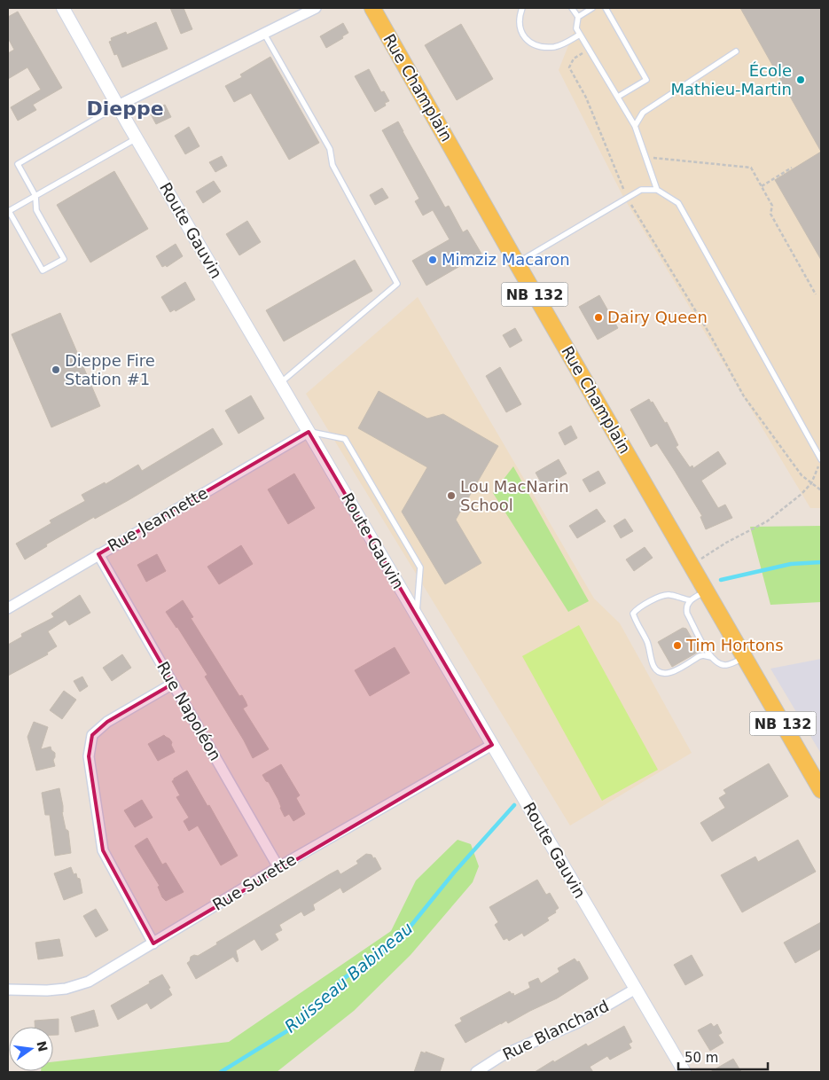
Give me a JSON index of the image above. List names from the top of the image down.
{
  "streets": {
    "main road": ["Rue Champlain", "NB 132"],
    "street": [
      "Route Gauvin",
      "Rue Jeannette",
      "Rue Napoléon",
      "Rue Surette",
      "Rue Blanchard"
    ]
  },
  "crossings": [
    ["Route Gauvin", "Rue Jeannette"],
    ["Route Gauvin", "Rue Surette"],
    ["Route Gauvin", "Rue Blanchard"],
    ["Rue Jeannette", "Rue Napoléon"],
    ["Rue Napoléon", "Rue Surette"]
  ],
  "districts": ["Dieppe"],
  "water": ["Ruisseau Babineau"],
  "places": [
    "École Mathieu-Martin",
    "Mimziz Macaron",
    "Dairy Queen",
    "Dieppe Fire Station #1",
    "Lou MacNarin School",
    "Tim Hortons"
  ],
  "scale_bar": "50 m",
  "north": "right"
}
